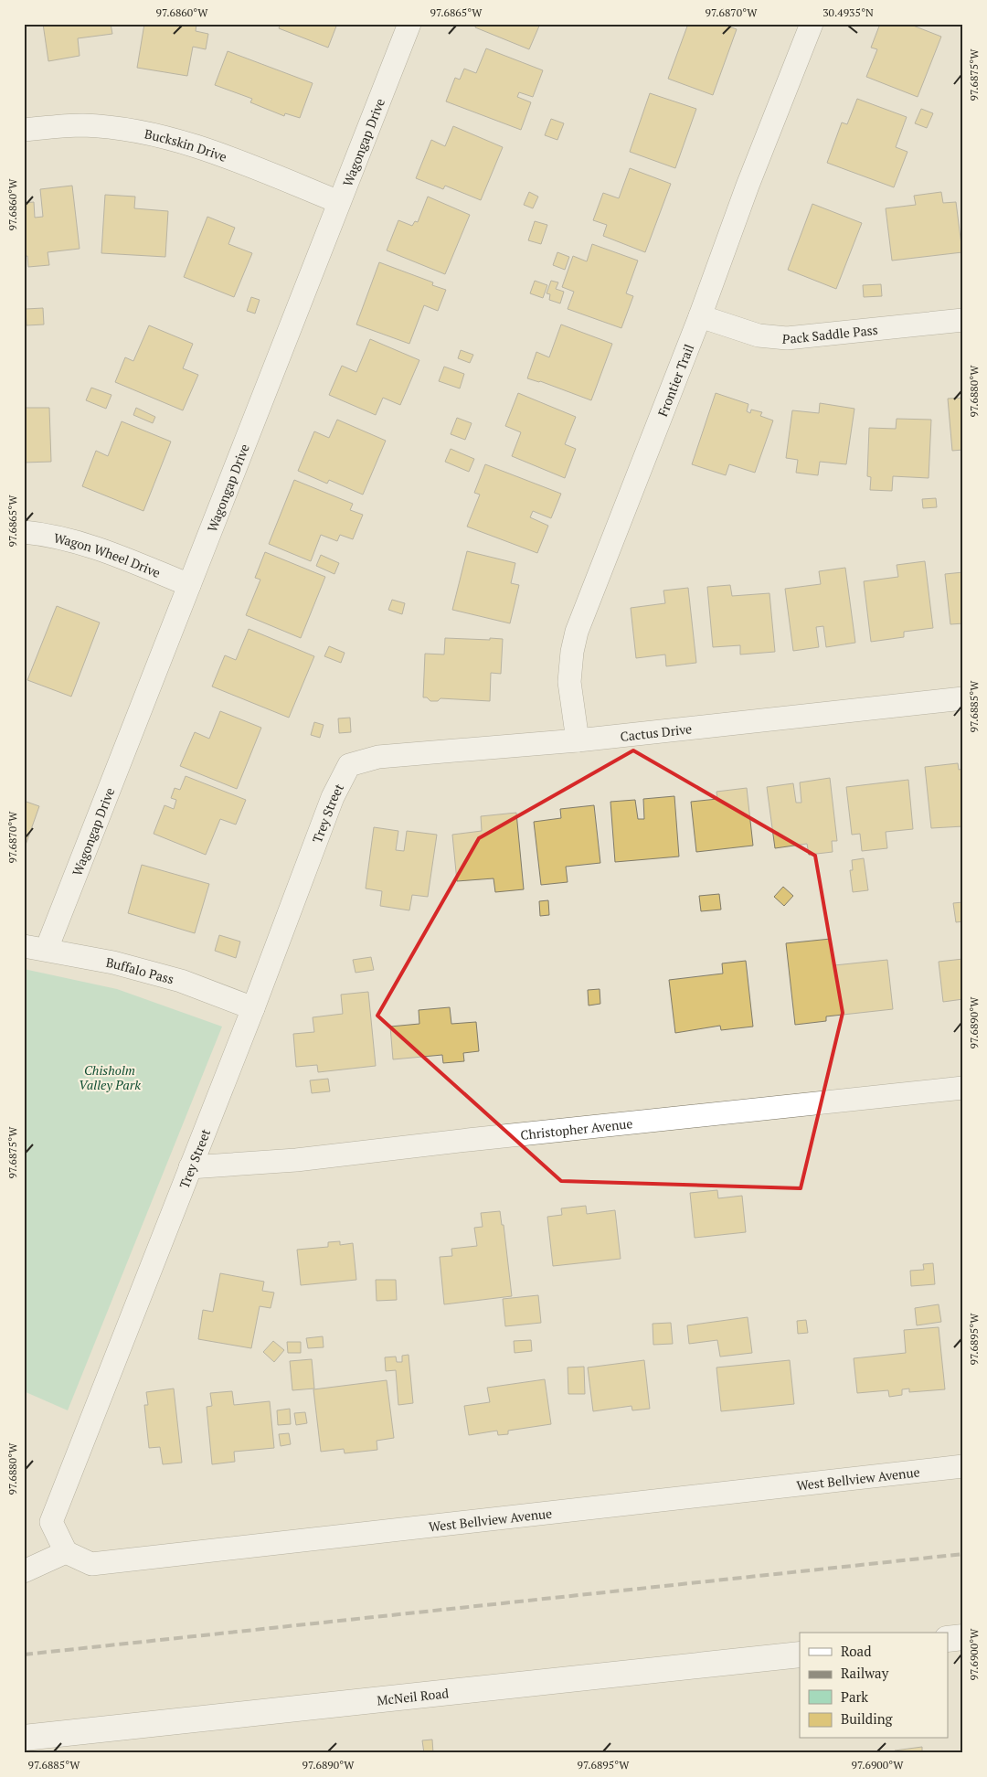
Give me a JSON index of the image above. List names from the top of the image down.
{
  "streets": {
    "main road": ["McNeil Road"],
    "street": [
      "Wagongap Drive",
      "Buckskin Drive",
      "Pack Saddle Pass",
      "Frontier Trail",
      "Wagon Wheel Drive",
      "Cactus Drive",
      "Trey Street",
      "Buffalo Pass",
      "Christopher Avenue",
      "West Bellview Avenue"
    ]
  },
  "crossings": [
    ["Wagongap Drive", "Buckskin Drive"],
    ["Wagongap Drive", "Wagon Wheel Drive"],
    ["Wagongap Drive", "Buffalo Pass"],
    ["Pack Saddle Pass", "Frontier Trail"],
    ["Frontier Trail", "Cactus Drive"],
    ["Cactus Drive", "Trey Street"],
    ["Trey Street", "Buffalo Pass"],
    ["Trey Street", "Christopher Avenue"],
    ["Trey Street", "West Bellview Avenue"]
  ],
  "parks": ["Chisholm Valley Park"],
  "legend": [
    "Road",
    "Railway",
    "Park",
    "Building"
  ],
  "coordinates": [
    "97.6860°W",
    "97.6865°W",
    "97.6870°W",
    "30.4935°N",
    "97.6875°W",
    "97.6880°W",
    "97.6885°W",
    "97.6890°W",
    "97.6895°W",
    "97.6900°W"
  ]
}
